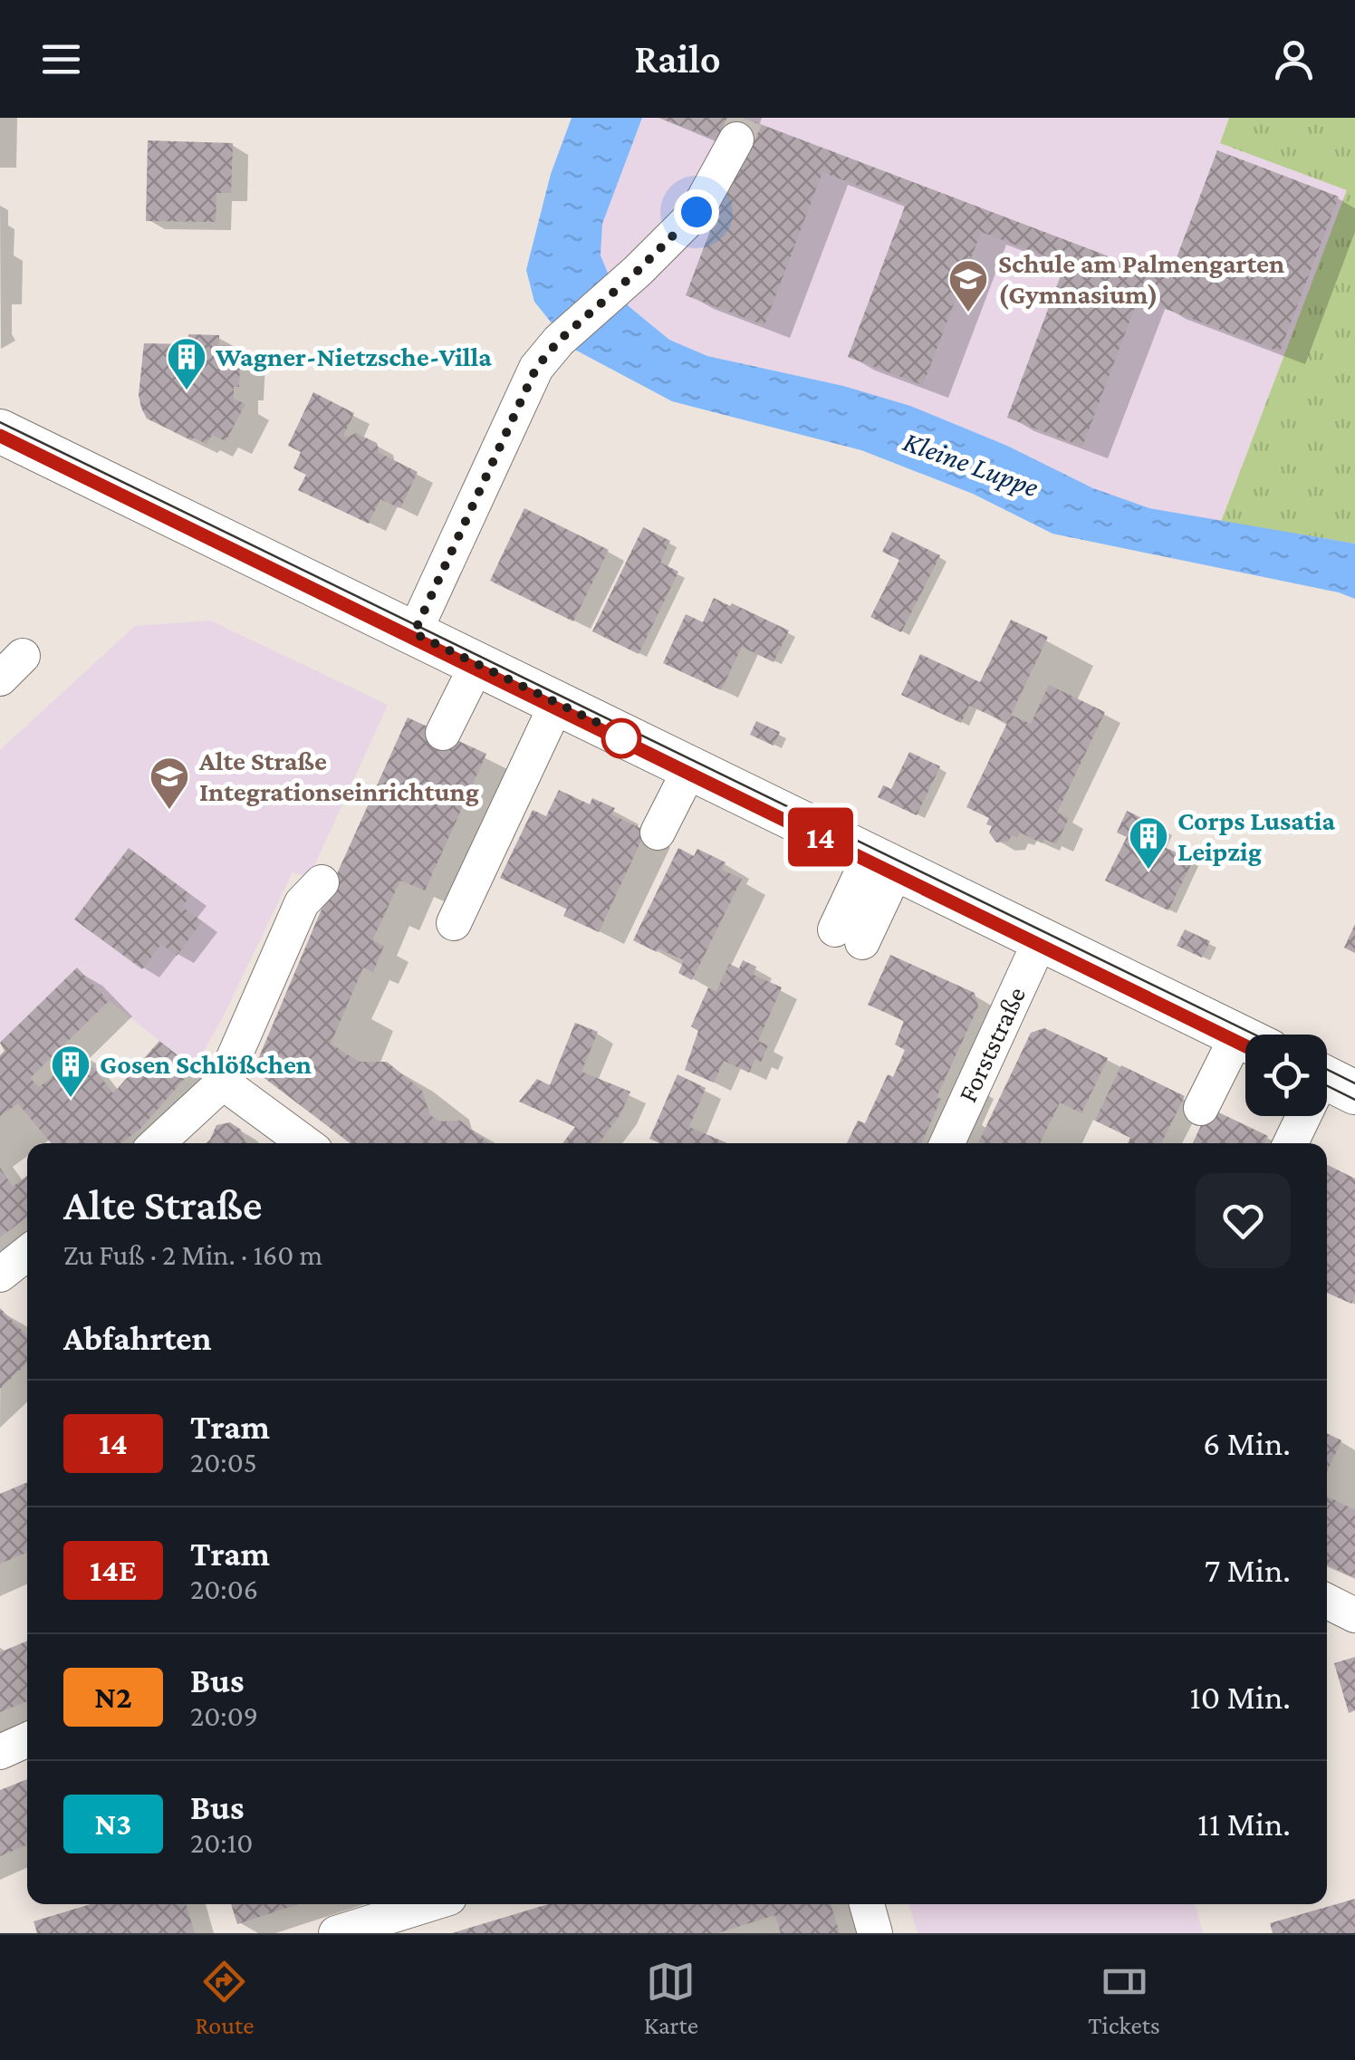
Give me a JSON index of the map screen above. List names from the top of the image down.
{
  "streets": {
    "street": ["Forststraße"]
  },
  "water": ["Kleine Luppe"],
  "places": {
    "school or university": ["Schule am Palmengarten (Gymnasium)", "Alte Straße Integrationseinrichtung"],
    "building": ["Wagner-Nietzsche-Villa", "Corps Lusatia Leipzig", "Gosen Schlößchen"]
  },
  "lines": ["tram line 14"],
  "page": {
    "header": "Railo",
    "on_map": "14",
    "heading": [
      ["Alte Straße", "Zu Fuß · 2 Min. · 160 m"],
      "Abfahrten"
    ],
    "list": [
      {
        "mark": "14",
        "name": "Tram",
        "note": "20:05",
        "value": "6 Min."
      },
      {
        "mark": "14E",
        "name": "Tram",
        "note": "20:06",
        "value": "7 Min."
      },
      {
        "mark": "N2",
        "name": "Bus",
        "note": "20:09",
        "value": "10 Min."
      },
      {
        "mark": "N3",
        "name": "Bus",
        "note": "20:10",
        "value": "11 Min."
      }
    ],
    "tabs": ["Route", "Karte", "Tickets"]
  }
}
